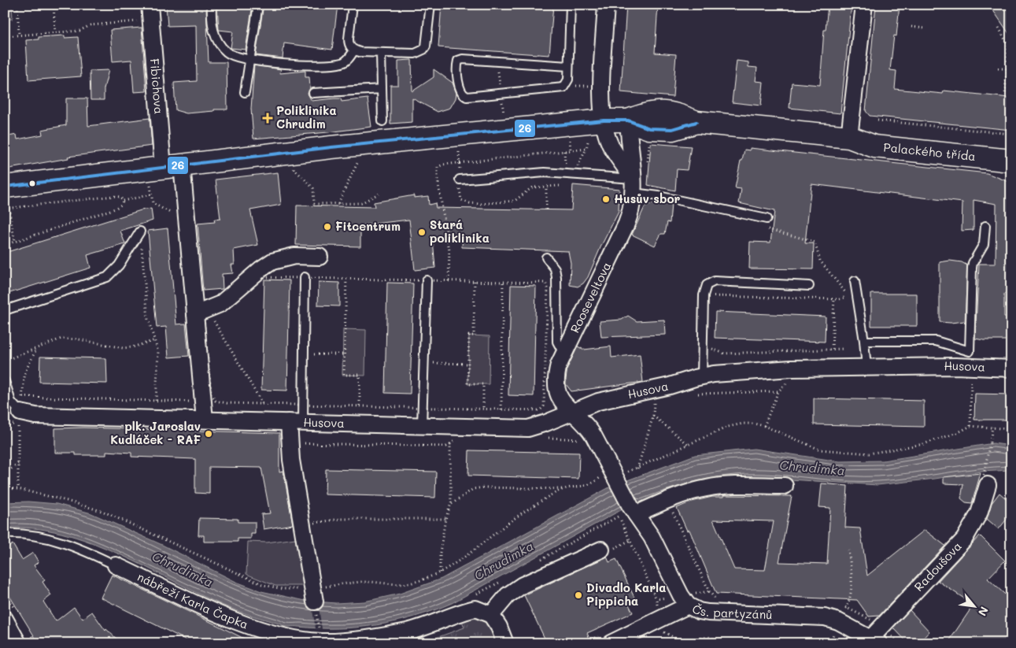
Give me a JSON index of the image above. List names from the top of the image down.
{
  "streets": {
    "main road": ["Palackého třída"],
    "street": [
      "Fibichova",
      "Rooseveltova",
      "Husova",
      "Radoušova",
      "nábřeží Karla Čapka",
      "Čs. partyzánů"
    ]
  },
  "crossings": [
    ["Fibichova", "Palackého třída"],
    ["Fibichova", "Husova"],
    ["Palackého třída", "Rooseveltova"],
    ["Rooseveltova", "Husova"],
    ["Rooseveltova", "Čs. partyzánů"],
    ["Husova", "Čs. partyzánů"],
    ["Radoušova", "Čs. partyzánů"]
  ],
  "water": ["Chrudimka"],
  "places": {
    "health": ["Poliklinika Chrudim"],
    "other": [
      "Husův sbor",
      "Fitcentrum",
      "Stará poliklinika",
      "plk. Jaroslav Kudláček - RAF",
      "Divadlo Karla Pippicha"
    ]
  },
  "lines": ["transit line 26"],
  "north": "bottom right"
}
